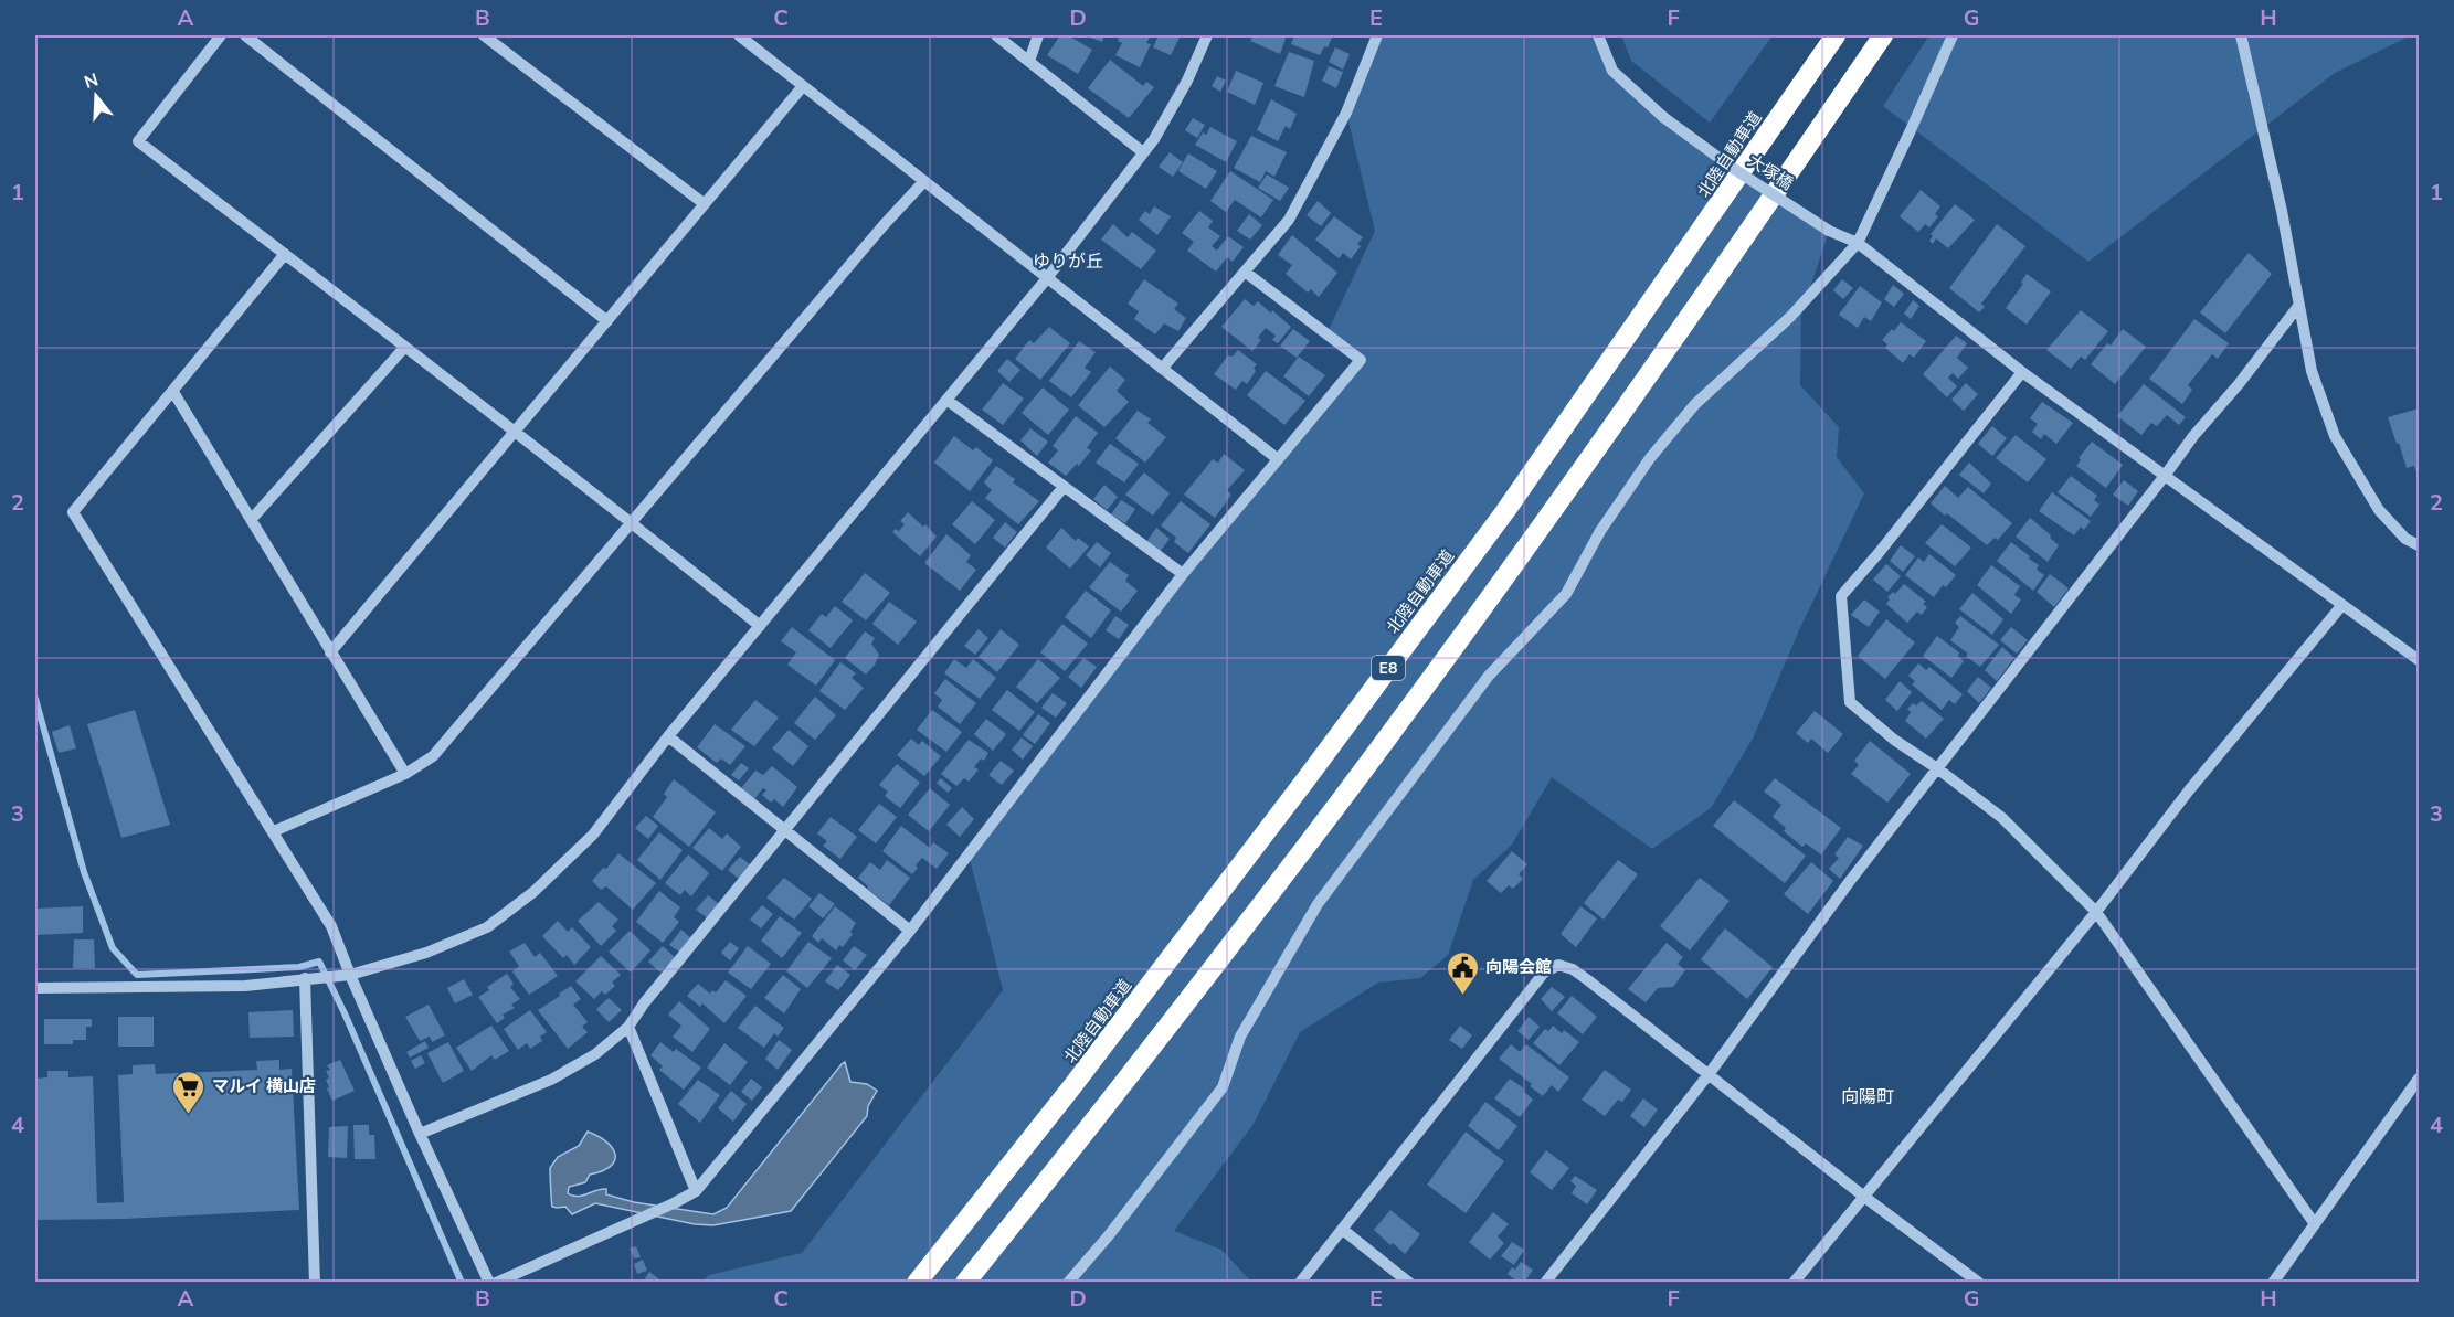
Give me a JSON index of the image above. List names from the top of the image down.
{
  "streets": {
    "highway": ["北陸自動車道", "E8"],
    "street": ["大塚橋"]
  },
  "districts": ["ゆりが丘", "向陽町"],
  "places": {
    "public building": ["向陽会館"],
    "supermarket": ["マルイ 横山店"]
  },
  "north": "top",
  "grid": {
    "columns": [
      "A",
      "B",
      "C",
      "D",
      "E",
      "F",
      "G",
      "H"
    ],
    "rows": [
      "1",
      "2",
      "3",
      "4"
    ]
  }
}
